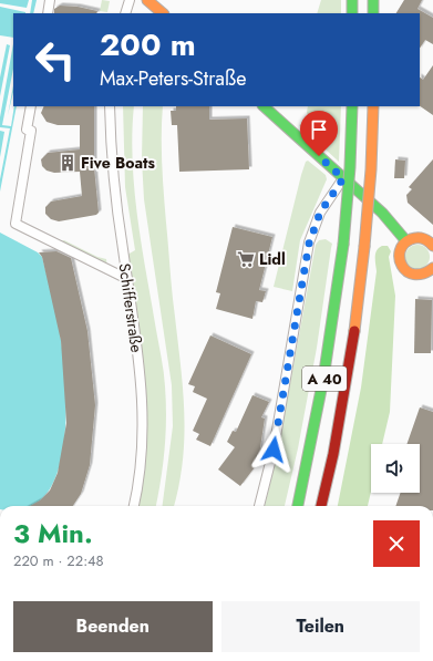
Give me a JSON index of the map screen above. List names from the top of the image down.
{
  "streets": {
    "main road": ["A 40"],
    "street": ["Schifferstraße"]
  },
  "places": {
    "building": ["Five Boats"],
    "supermarket": ["Lidl"]
  },
  "page": {
    "turn": ["200 m", "Max-Peters-Straße"],
    "heading": ["3 Min.", "220 m · 22:48"],
    "buttons": ["Beenden", "Teilen"]
  }
}
